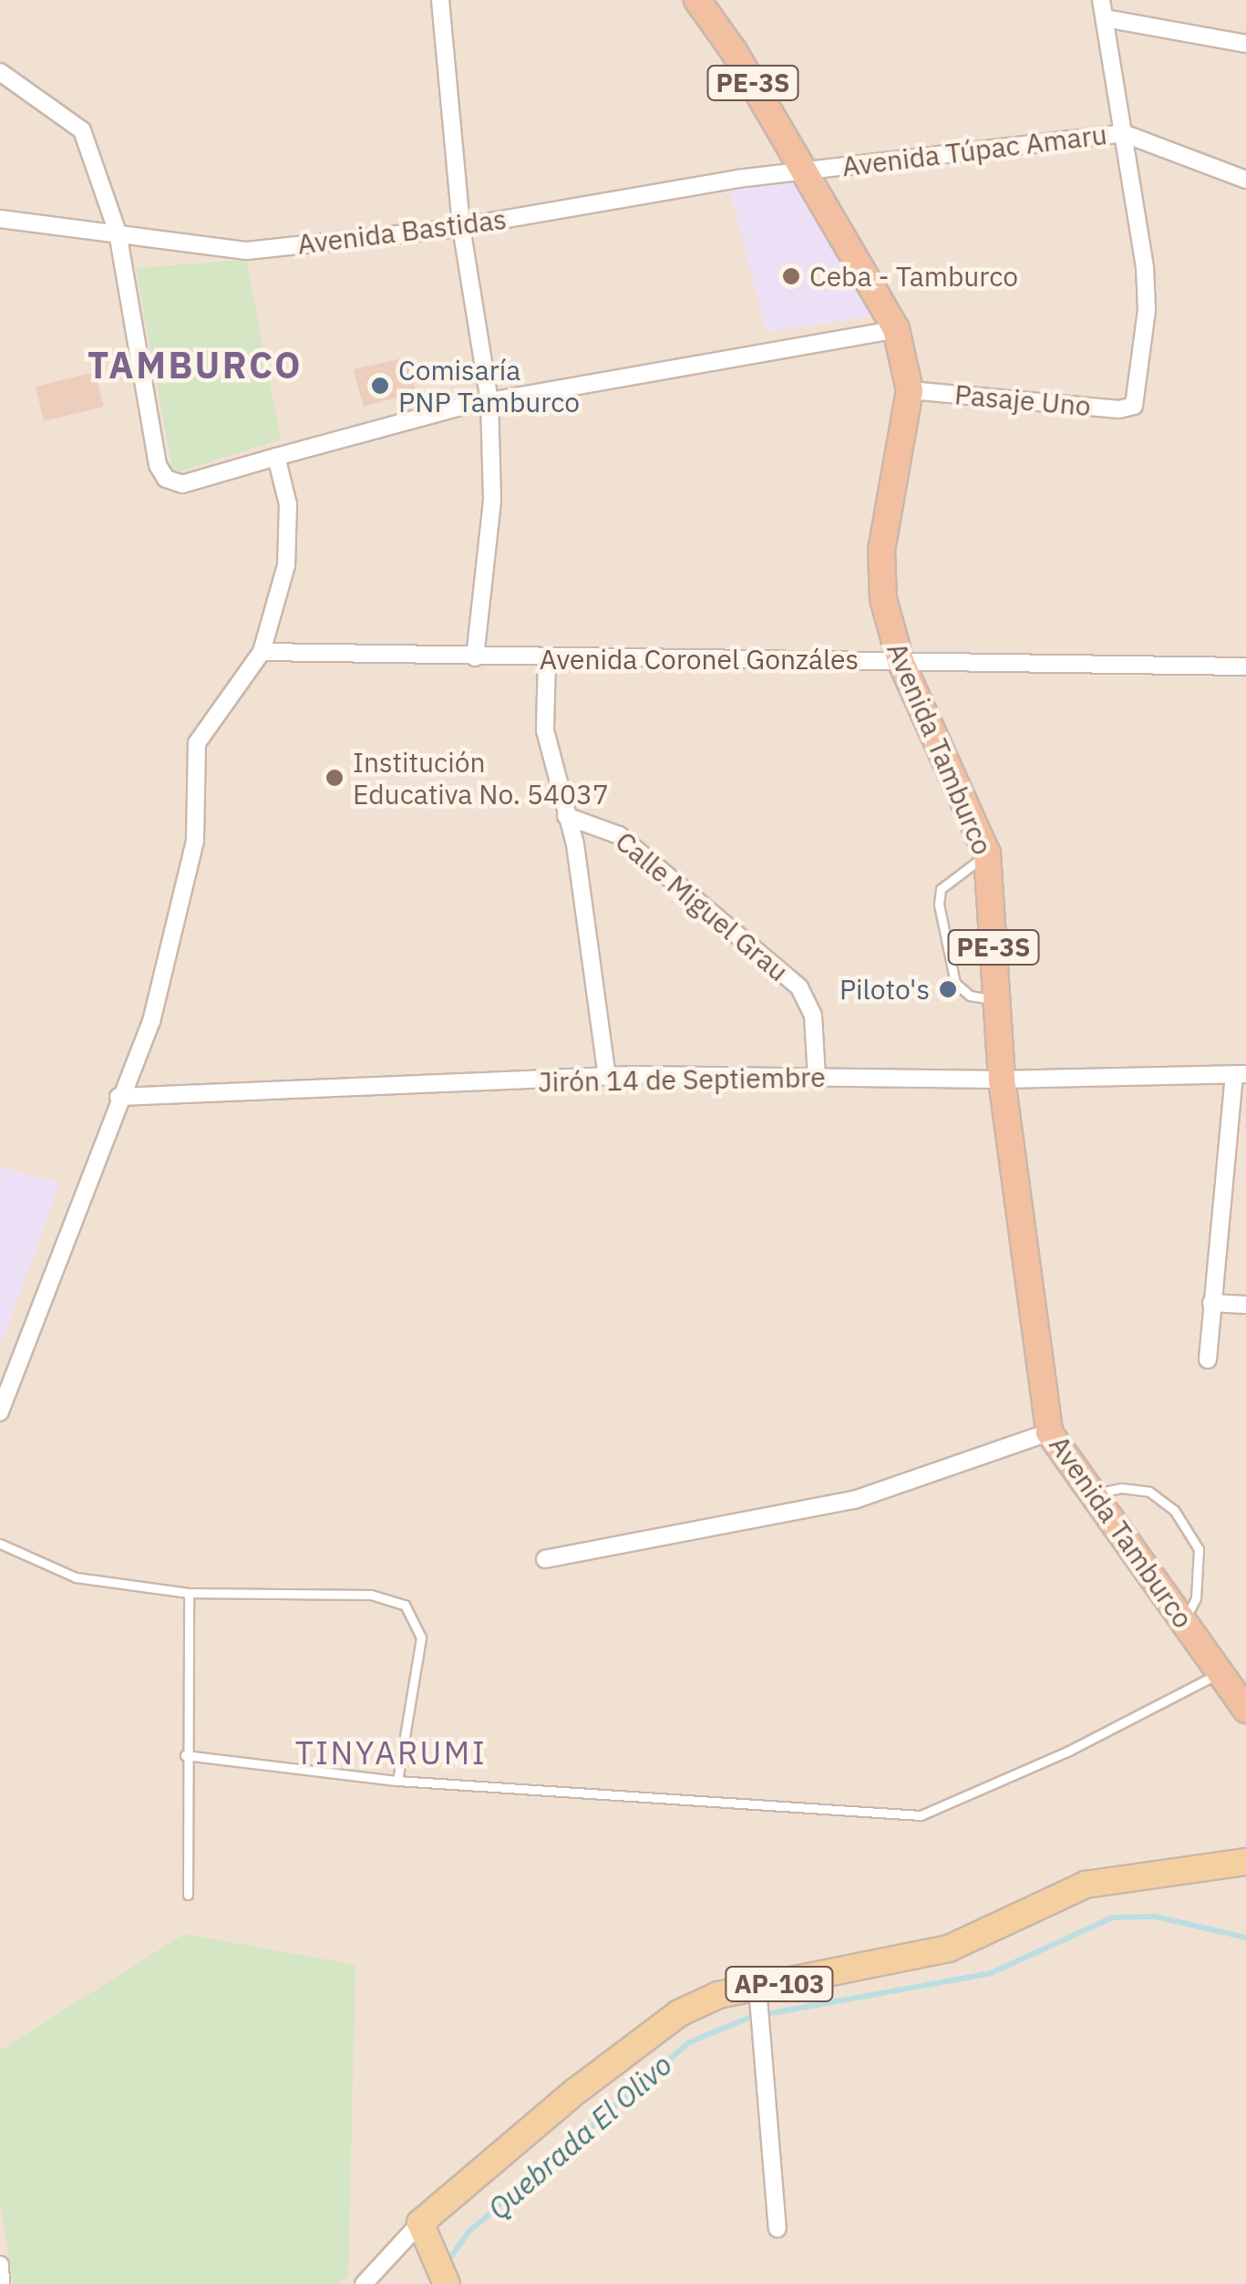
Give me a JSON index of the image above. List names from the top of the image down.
{
  "streets": {
    "highway": ["PE-3S", "Avenida Tamburco"],
    "main road": ["AP-103"],
    "street": [
      "Avenida Túpac Amaru",
      "Avenida Bastidas",
      "Pasaje Uno",
      "Avenida Coronel Gonzáles",
      "Calle Miguel Grau",
      "Jirón 14 de Septiembre"
    ]
  },
  "crossings": [
    ["Avenida Túpac Amaru", "Avenida Bastidas"],
    ["Avenida Túpac Amaru", "Pasaje Uno"],
    ["Avenida Túpac Amaru", "Avenida Tamburco"],
    ["Avenida Bastidas", "Avenida Tamburco"],
    ["Pasaje Uno", "Avenida Tamburco"],
    ["Avenida Coronel Gonzáles", "Avenida Tamburco"],
    ["Avenida Tamburco", "Jirón 14 de Septiembre"],
    ["Calle Miguel Grau", "Jirón 14 de Septiembre"]
  ],
  "districts": ["TAMBURCO", "TINYARUMI"],
  "water": ["Quebrada El Olivo"],
  "places": [
    "Ceba - Tamburco",
    "Comisaría PNP Tamburco",
    "Institución Educativa No. 54037",
    "Piloto's"
  ]
}
